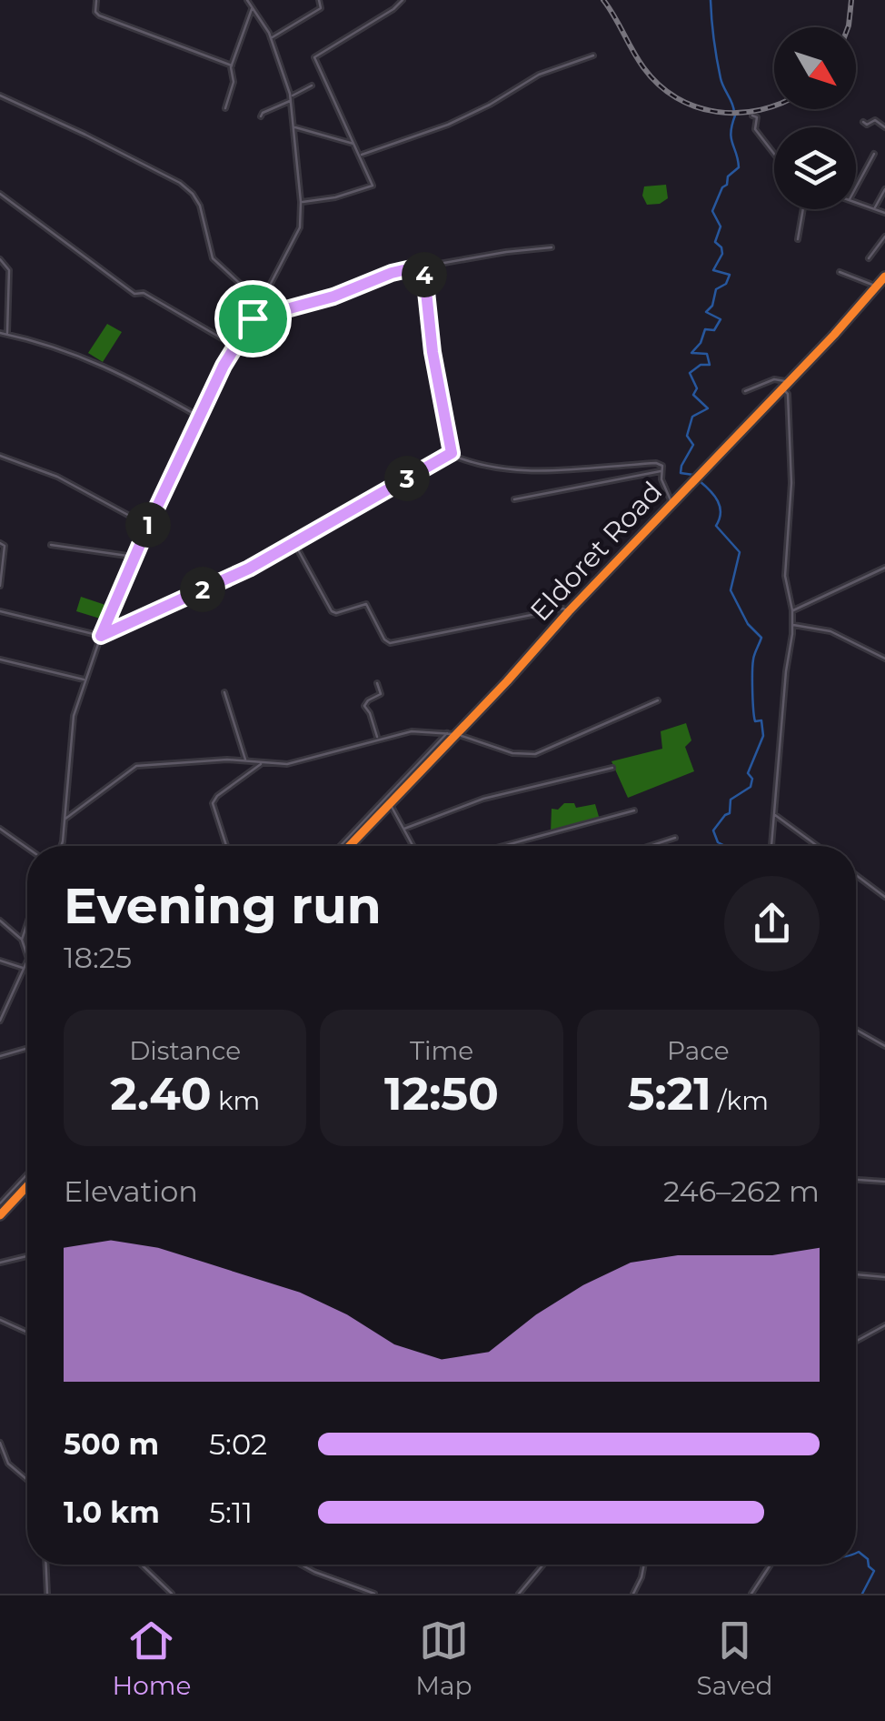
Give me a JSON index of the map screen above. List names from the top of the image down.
{
  "streets": {
    "highway": ["Eldoret Road"]
  },
  "north": "bottom right",
  "page": {
    "pins": [
      "4",
      "3",
      "1",
      "2"
    ],
    "heading": ["Evening run", "18:25"],
    "stats": [
      ["Distance", "2.40 km"],
      ["Time", "12:50"],
      ["Pace", "5:21 /km"]
    ],
    "chart": ["Elevation", "246–262 m"],
    "list": [
      {
        "name": "500 m",
        "note": "5:02"
      },
      {
        "name": "1.0 km",
        "note": "5:11"
      }
    ],
    "tabs": ["Home", "Map", "Saved"]
  }
}
